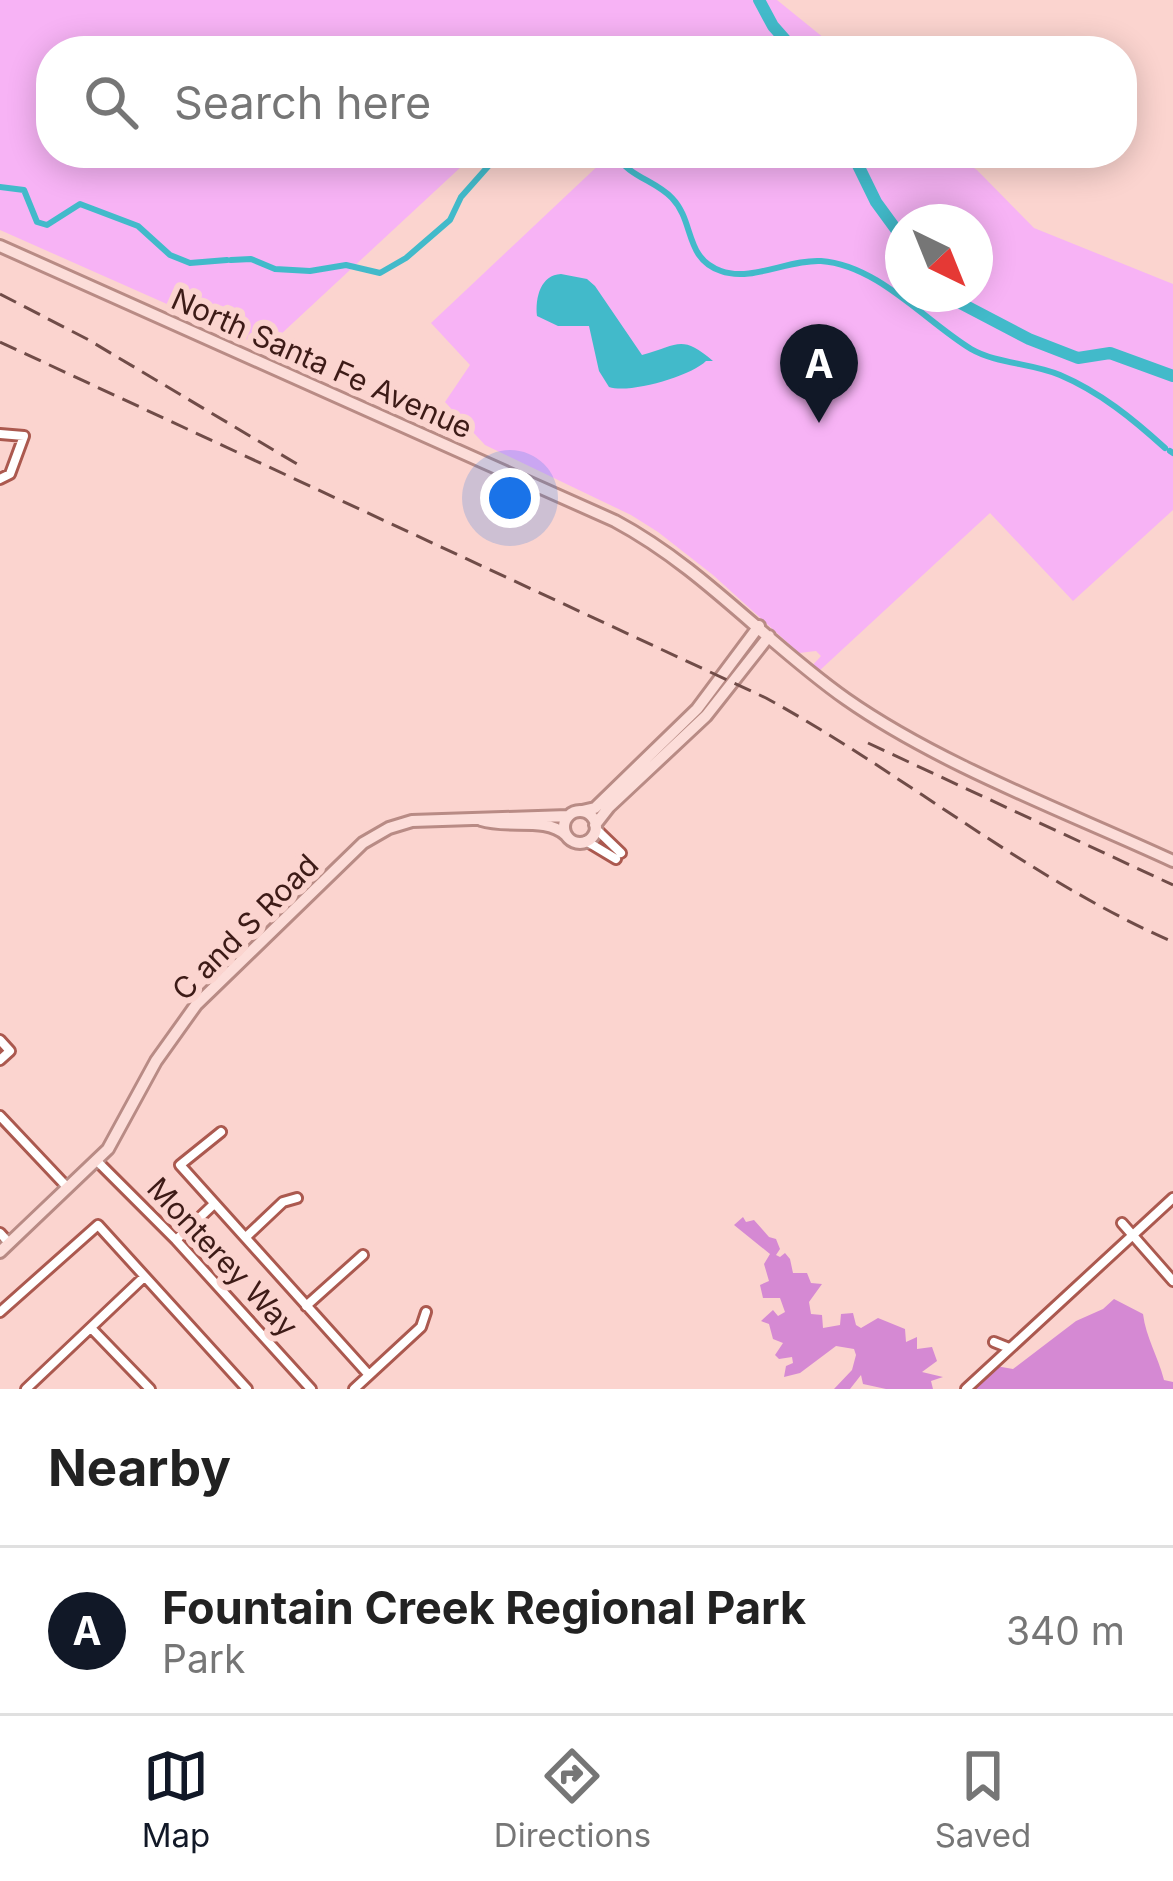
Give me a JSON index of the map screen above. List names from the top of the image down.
{
  "streets": {
    "main road": ["North Santa Fe Avenue", "C and S Road"],
    "street": ["Monterey Way"]
  },
  "crossings": [
    ["C and S Road", "Monterey Way"]
  ],
  "north": "bottom right",
  "page": {
    "search": "Search here",
    "pins": "A",
    "heading": "Nearby",
    "list": [
      {
        "mark": "A",
        "name": "Fountain Creek Regional Park",
        "note": "Park",
        "value": "340 m"
      }
    ],
    "nav": ["Map", "Directions", "Saved"]
  }
}
